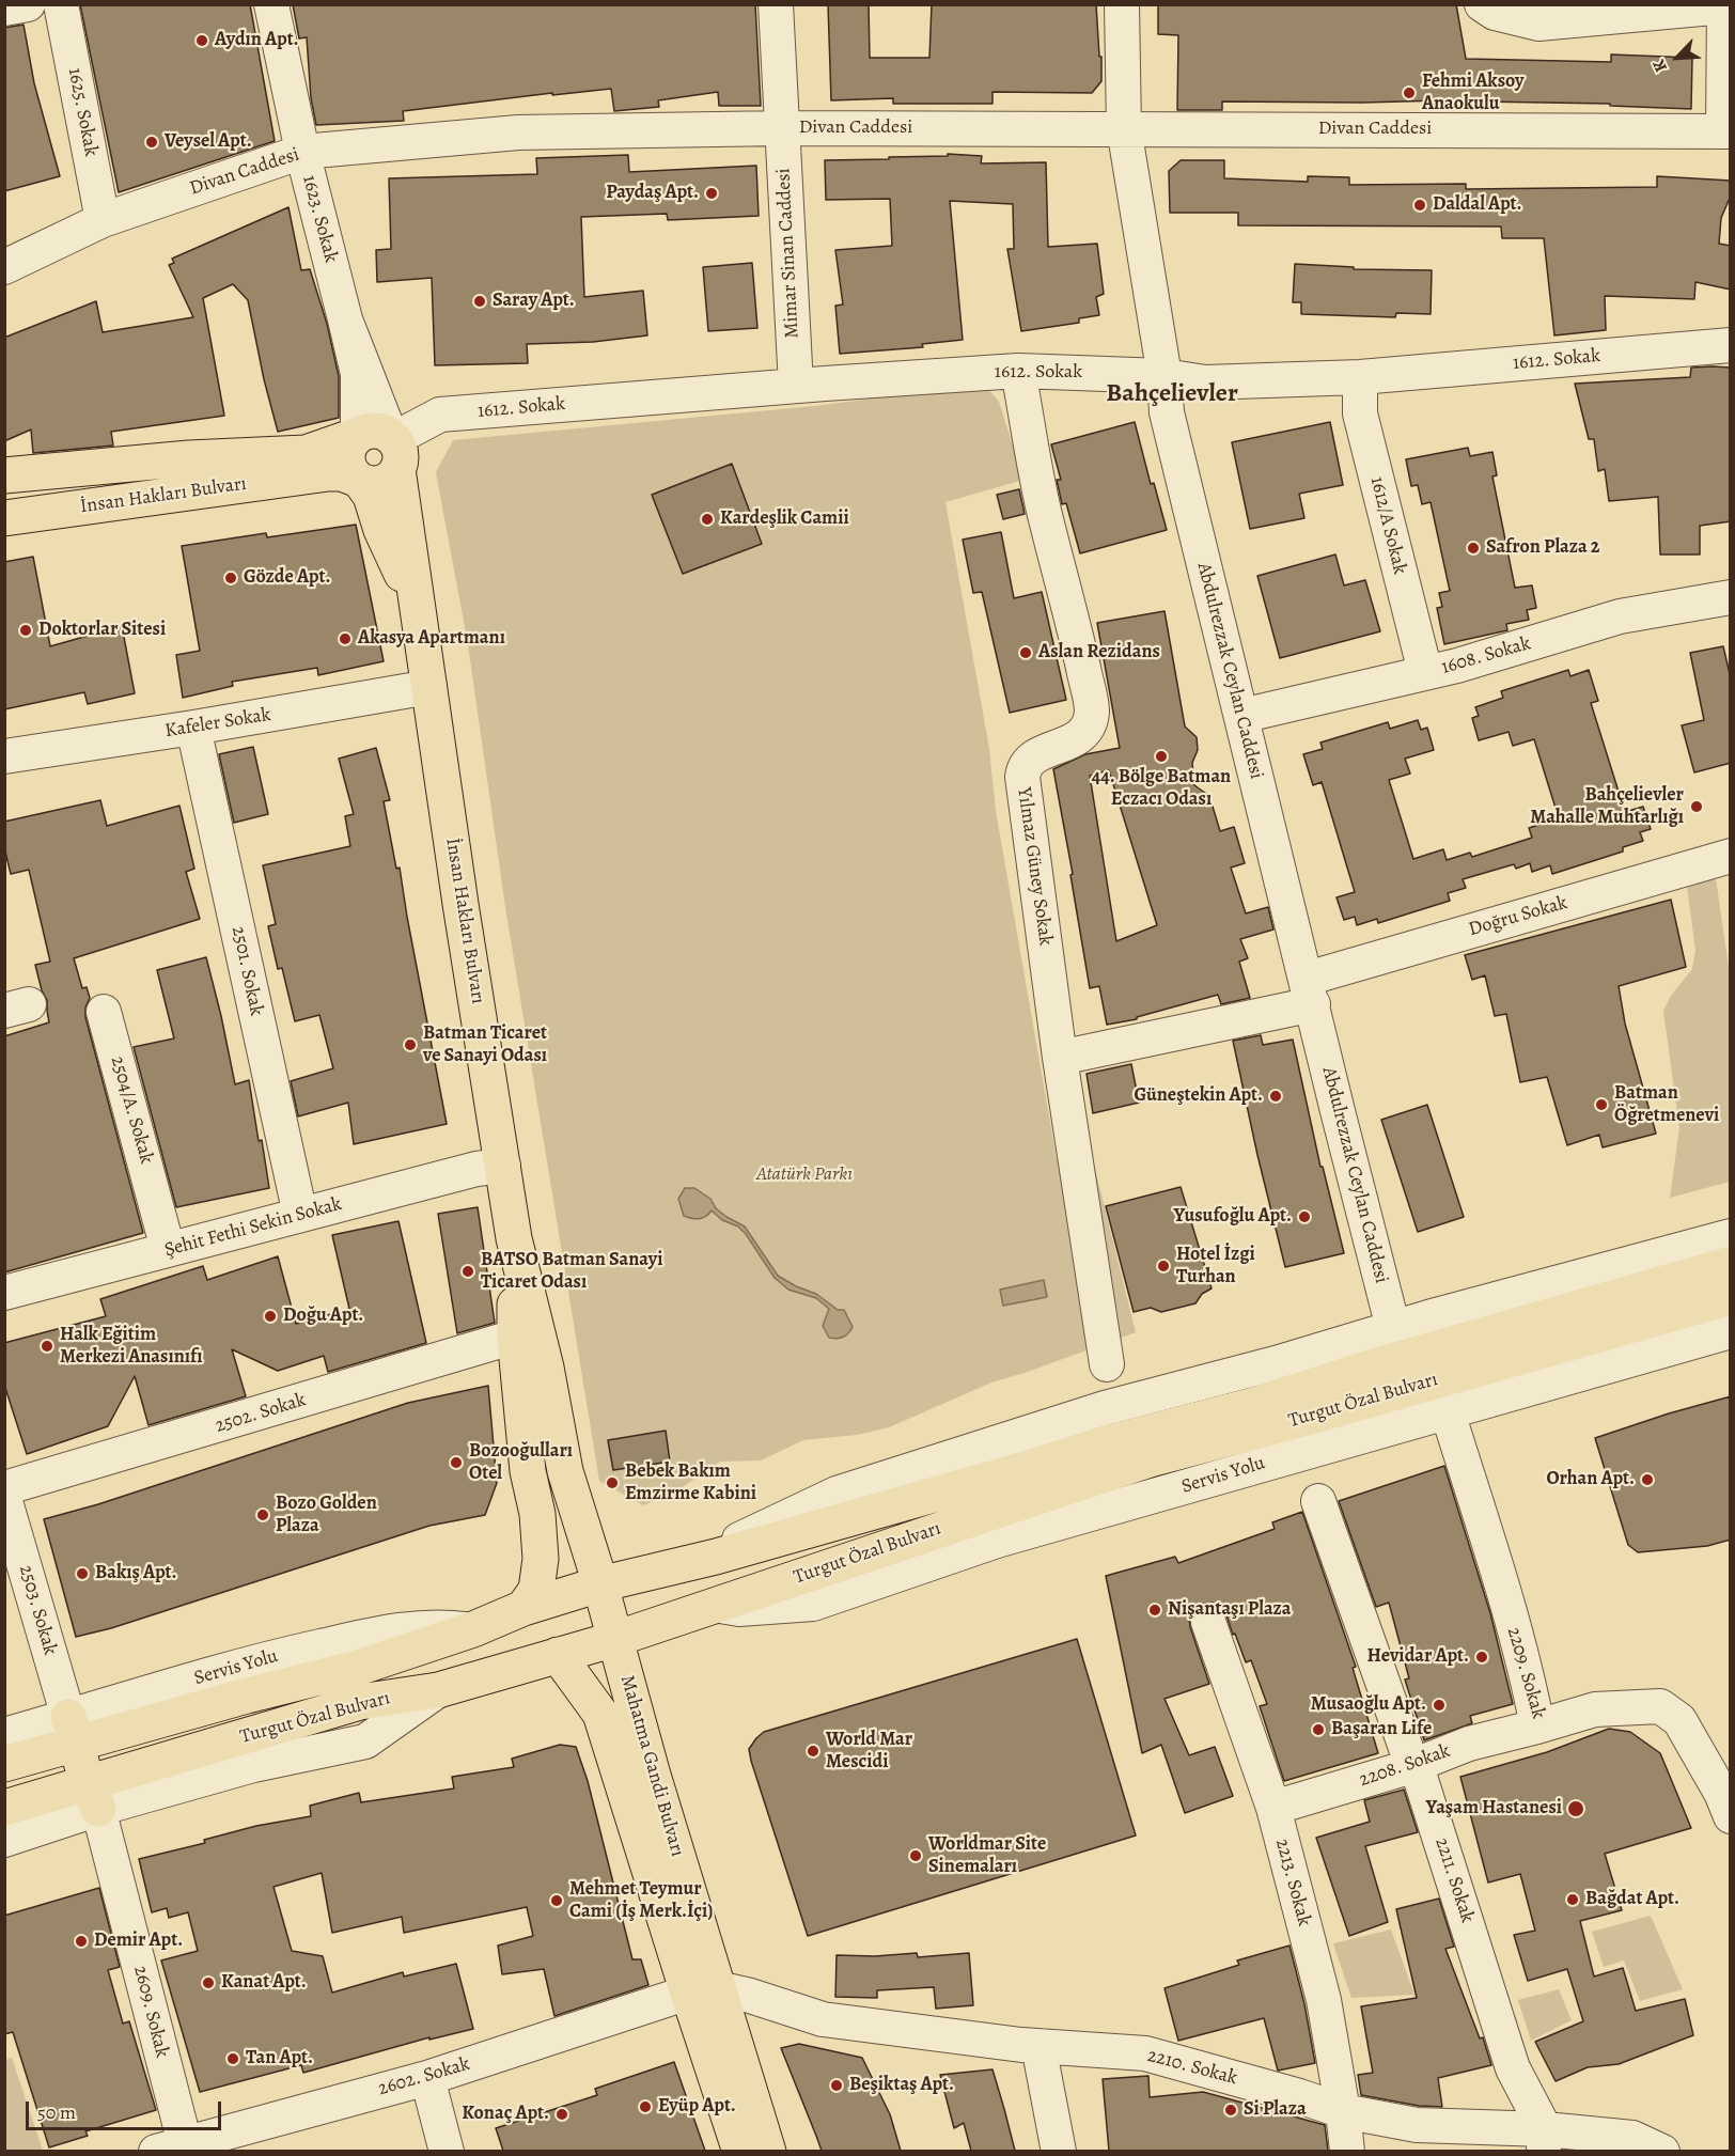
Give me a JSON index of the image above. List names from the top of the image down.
{
  "streets": {
    "main road": ["İnsan Hakları Bulvarı", "Turgut Özal Bulvarı", "Mahatma Gandi Bulvarı"],
    "street": [
      "1625. Sokak",
      "Divan Caddesi",
      "1623. Sokak",
      "Mimar Sinan Caddesi",
      "1612. Sokak",
      "1612/A Sokak",
      "1608. Sokak",
      "Abdulrezzak Ceylan Caddesi",
      "Kafeler Sokak",
      "Yılmaz Güney Sokak",
      "Doğru Sokak",
      "2501. Sokak",
      "2504/A. Sokak",
      "Şehit Fethi Sekin Sokak",
      "2502. Sokak",
      "Servis Yolu",
      "2503. Sokak",
      "2209. Sokak",
      "2208. Sokak",
      "2211. Sokak",
      "2213. Sokak",
      "2609. Sokak",
      "2210. Sokak",
      "2602. Sokak"
    ]
  },
  "crossings": [
    ["1625. Sokak", "Divan Caddesi"],
    ["Divan Caddesi", "1623. Sokak"],
    ["Divan Caddesi", "Mimar Sinan Caddesi"],
    ["Divan Caddesi", "Abdulrezzak Ceylan Caddesi"],
    ["1623. Sokak", "1612. Sokak"],
    ["1623. Sokak", "İnsan Hakları Bulvarı"],
    ["Mimar Sinan Caddesi", "1612. Sokak"],
    ["1612. Sokak", "İnsan Hakları Bulvarı"],
    ["1612. Sokak", "1612/A Sokak"],
    ["1612. Sokak", "Abdulrezzak Ceylan Caddesi"],
    ["1612. Sokak", "Yılmaz Güney Sokak"],
    ["İnsan Hakları Bulvarı", "Kafeler Sokak"],
    ["İnsan Hakları Bulvarı", "Şehit Fethi Sekin Sokak"],
    ["İnsan Hakları Bulvarı", "Mahatma Gandi Bulvarı"],
    ["1612/A Sokak", "1608. Sokak"],
    ["1608. Sokak", "Abdulrezzak Ceylan Caddesi"],
    ["Abdulrezzak Ceylan Caddesi", "Doğru Sokak"],
    ["Kafeler Sokak", "2501. Sokak"],
    ["Yılmaz Güney Sokak", "Doğru Sokak"],
    ["2501. Sokak", "Şehit Fethi Sekin Sokak"],
    ["2504/A. Sokak", "Şehit Fethi Sekin Sokak"],
    ["Turgut Özal Bulvarı", "Servis Yolu"],
    ["Turgut Özal Bulvarı", "2503. Sokak"],
    ["Turgut Özal Bulvarı", "Mahatma Gandi Bulvarı"],
    ["Turgut Özal Bulvarı", "2609. Sokak"],
    ["Servis Yolu", "2209. Sokak"],
    ["2209. Sokak", "2208. Sokak"],
    ["Mahatma Gandi Bulvarı", "2210. Sokak"],
    ["Mahatma Gandi Bulvarı", "2602. Sokak"],
    ["2208. Sokak", "2211. Sokak"],
    ["2208. Sokak", "2213. Sokak"],
    ["2211. Sokak", "2210. Sokak"],
    ["2213. Sokak", "2210. Sokak"],
    ["2609. Sokak", "2602. Sokak"],
    ["2210. Sokak", "2602. Sokak"]
  ],
  "districts": ["Bahçelievler"],
  "parks": ["Atatürk Parkı"],
  "places": [
    "Aydın Apt.",
    "Fehmi Aksoy Anaokulu",
    "Veysel Apt.",
    "Paydaş Apt.",
    "Daldal Apt.",
    "Saray Apt.",
    "Kardeşlik Camii",
    "Safron Plaza 2",
    "Gözde Apt.",
    "Doktorlar Sitesi",
    "Akasya Apartmanı",
    "Aslan Rezidans",
    "44. Bölge Batman Eczacı Odası",
    "Bahçelievler Mahalle Muhtarlığı",
    "Batman Ticaret ve Sanayi Odası",
    "Güneştekin Apt.",
    "Batman Öğretmenevi",
    "Yusufoğlu Apt.",
    "Hotel İzgi Turhan",
    "BATSO Batman Sanayi Ticaret Odası",
    "Doğu Apt.",
    "Halk Eğitim Merkezi Anasınıfı",
    "Bozooğulları Otel",
    "Orhan Apt.",
    "Bebek Bakım Emzirme Kabini",
    "Bozo Golden Plaza",
    "Bakış Apt.",
    "Nişantaşı Plaza",
    "Hevidar Apt.",
    "Musaoğlu Apt.",
    "Başaran Life",
    "World Mar Mescidi",
    "Yaşam Hastanesi",
    "Worldmar Site Sinemaları",
    "Bağdat Apt.",
    "Mehmet Teymur Cami (İş Merk.İçi)",
    "Demir Apt.",
    "Kanat Apt.",
    "Tan Apt.",
    "Beşiktaş Apt.",
    "Eyüp Apt.",
    "Si Plaza",
    "Konaç Apt."
  ],
  "scale_bar": "50 m",
  "north": "bottom left"
}
